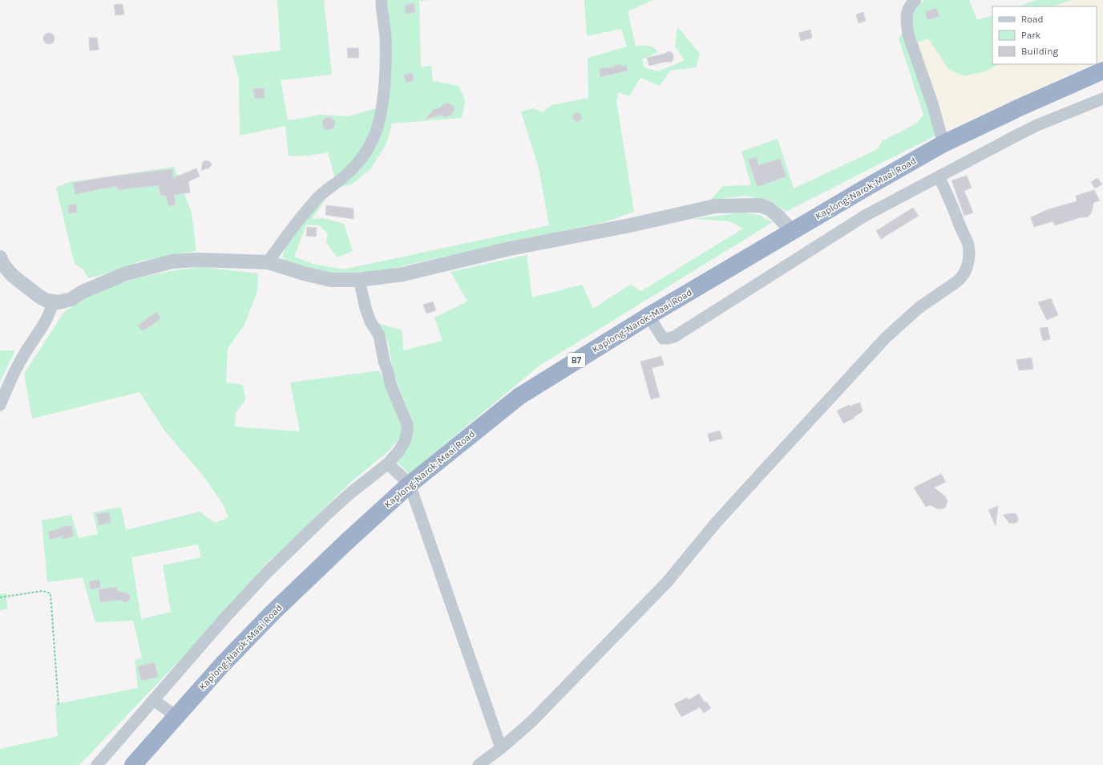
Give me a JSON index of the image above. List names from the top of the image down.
{
  "streets": {
    "highway": ["Kaplong-Narok-Maai Road", "B7"]
  },
  "legend": ["Road", "Park", "Building"]
}
